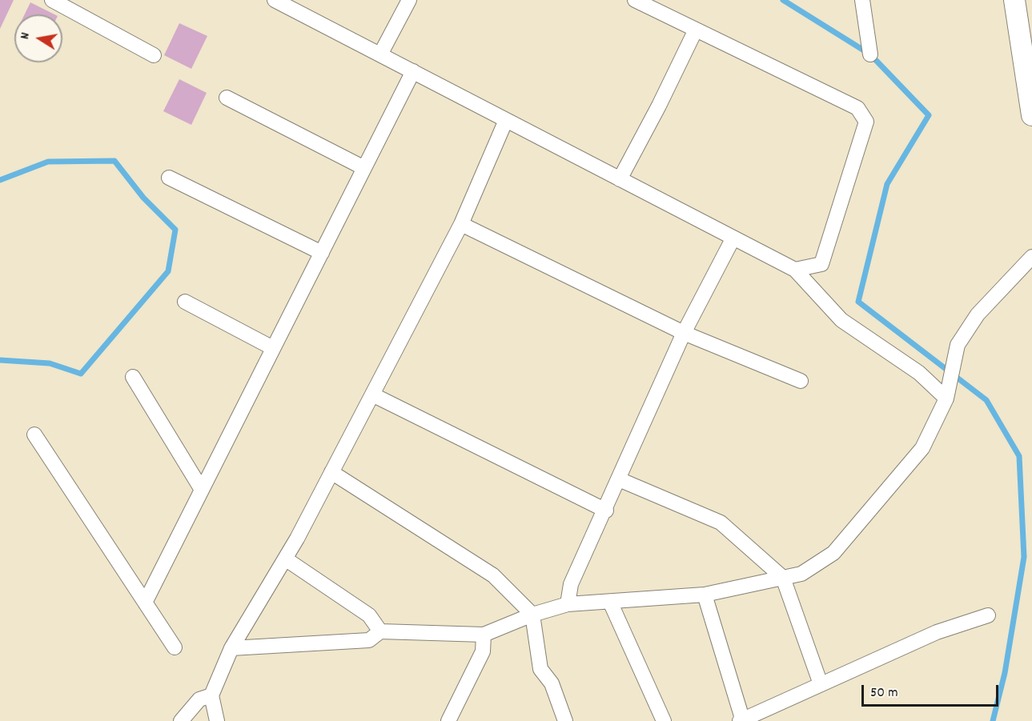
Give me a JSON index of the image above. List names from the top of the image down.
{
  "scale_bar": "50 m",
  "north": "left"
}
